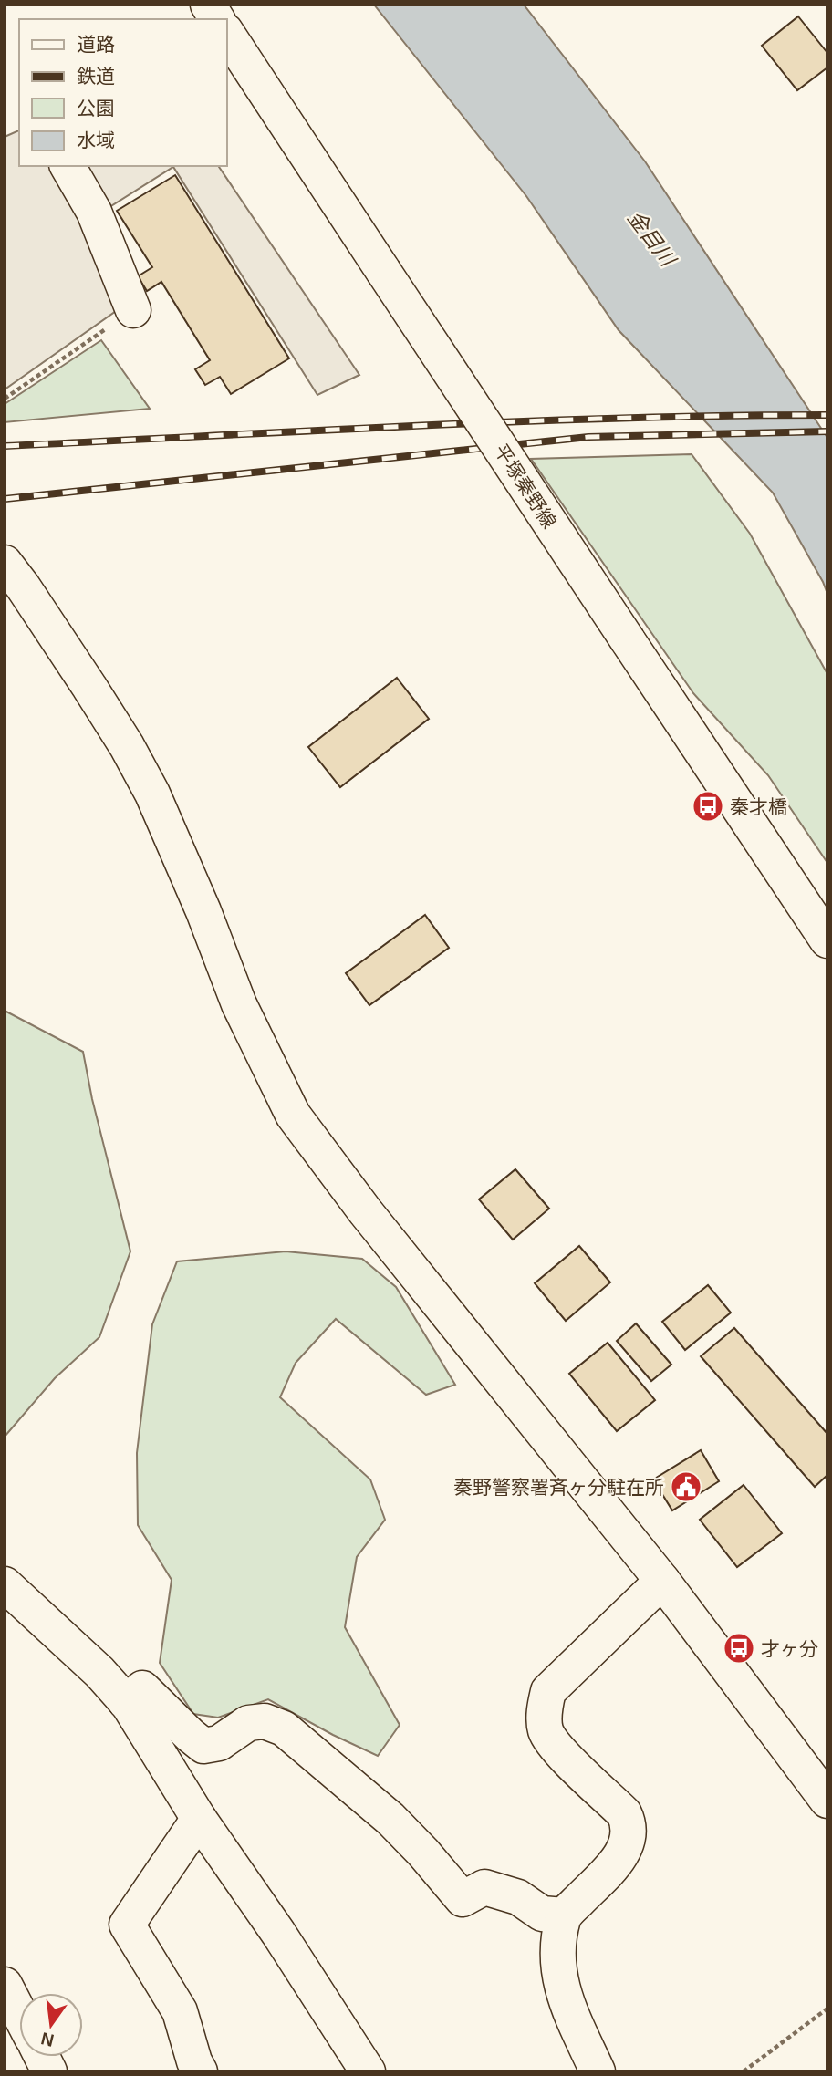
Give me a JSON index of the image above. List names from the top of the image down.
{
  "streets": {
    "street": ["平塚秦野線"]
  },
  "water": ["金目川"],
  "places": {
    "bus stop": ["秦才橋", "才ヶ分"],
    "public building": ["秦野警察署斉ヶ分駐在所"]
  },
  "legend": [
    "道路",
    "鉄道",
    "公園",
    "水域"
  ],
  "north": "bottom"
}
